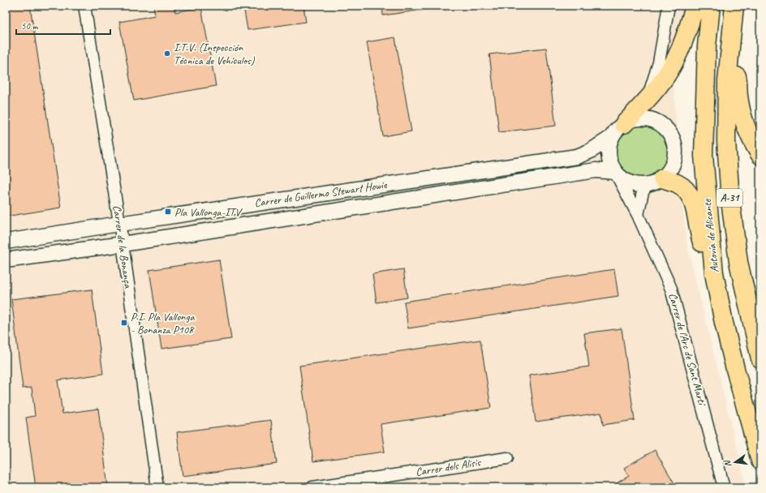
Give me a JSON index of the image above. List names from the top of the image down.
{
  "streets": {
    "highway": ["A-31", "Autovía de Alicante"],
    "street": [
      "Carrer de Guillermo Stewart Howie",
      "Carrer de la Bonança",
      "Carrer de l'Arc de Sant Martí",
      "Carrer dels Alisis"
    ]
  },
  "crossings": [
    ["Carrer de Guillermo Stewart Howie", "Carrer de la Bonança"],
    ["Carrer de Guillermo Stewart Howie", "Carrer de l'Arc de Sant Martí"]
  ],
  "places": {
    "other": ["I.T.V. (Inspección Técnica de Vehículos)"],
    "transit": ["Pla Vallonga-ITV", "P.I. Pla Vallonga - Bonanza P108"]
  },
  "scale_bar": "50 m",
  "north": "left"
}
